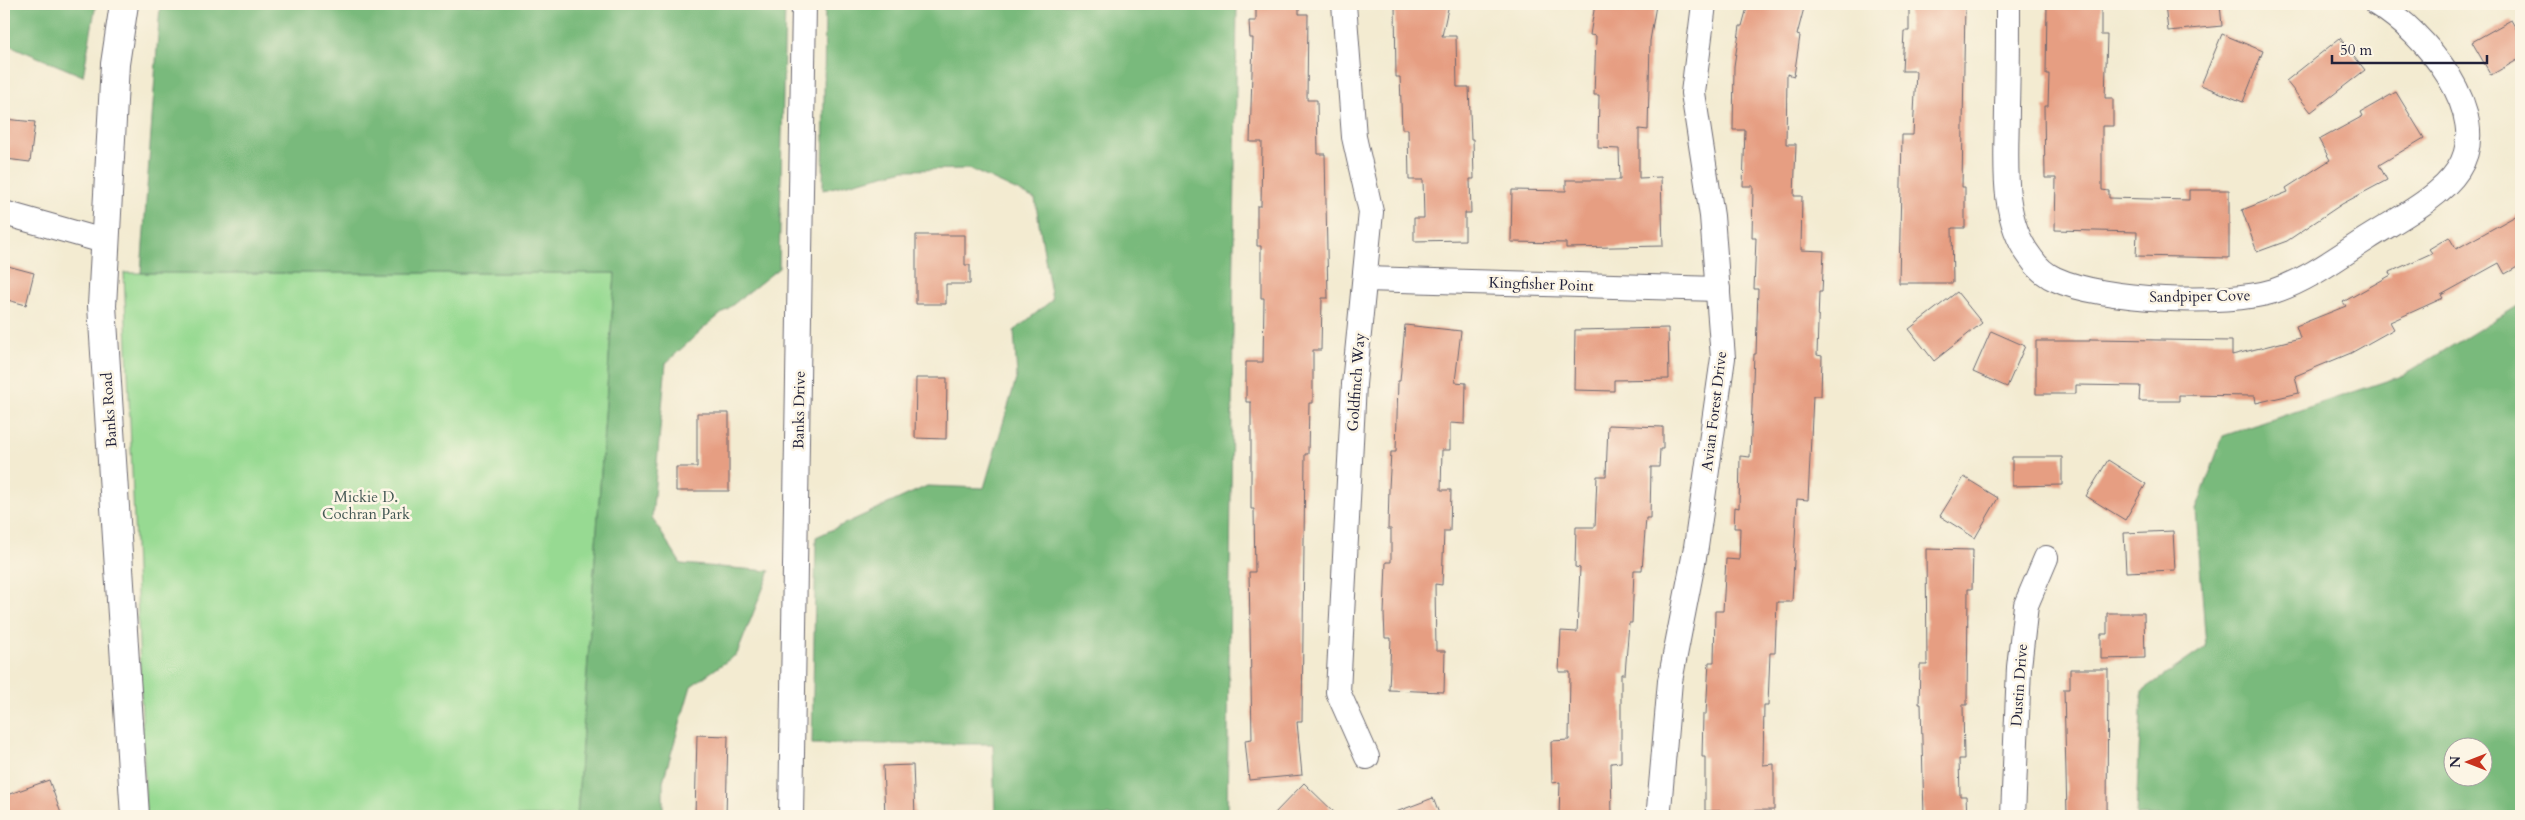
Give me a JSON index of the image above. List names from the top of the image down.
{
  "streets": {
    "street": [
      "Kingfisher Point",
      "Sandpiper Cove",
      "Goldfinch Way",
      "Banks Road",
      "Banks Drive",
      "Avian Forest Drive",
      "Dustin Drive"
    ]
  },
  "crossings": [
    ["Kingfisher Point", "Goldfinch Way"],
    ["Kingfisher Point", "Avian Forest Drive"]
  ],
  "parks": ["Mickie D. Cochran Park"],
  "scale_bar": "50 m",
  "north": "left"
}
